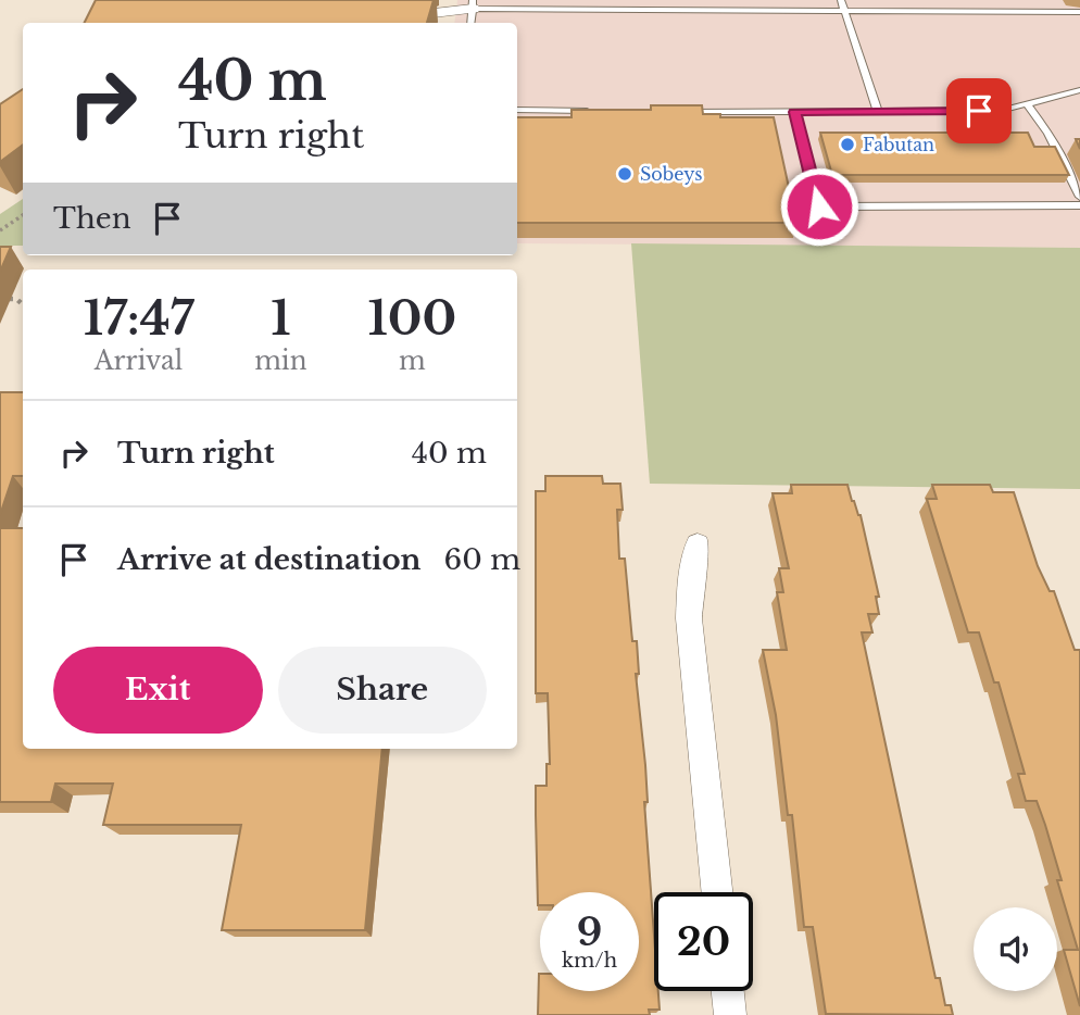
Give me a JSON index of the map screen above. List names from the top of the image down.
{
  "places": ["Fabutan", "Sobeys"],
  "page": {
    "turn": ["40 m", "Turn right"],
    "then": "Then",
    "eta": [
      "17:47",
      "Arrival",
      "1",
      "min",
      "100",
      "m"
    ],
    "list": [
      {
        "name": "Turn right",
        "value": "40 m"
      },
      {
        "name": "Arrive at destination",
        "value": "60 m"
      }
    ],
    "buttons": ["Exit", "Share"],
    "speed": "9 km/h",
    "limit": "20"
  }
}
